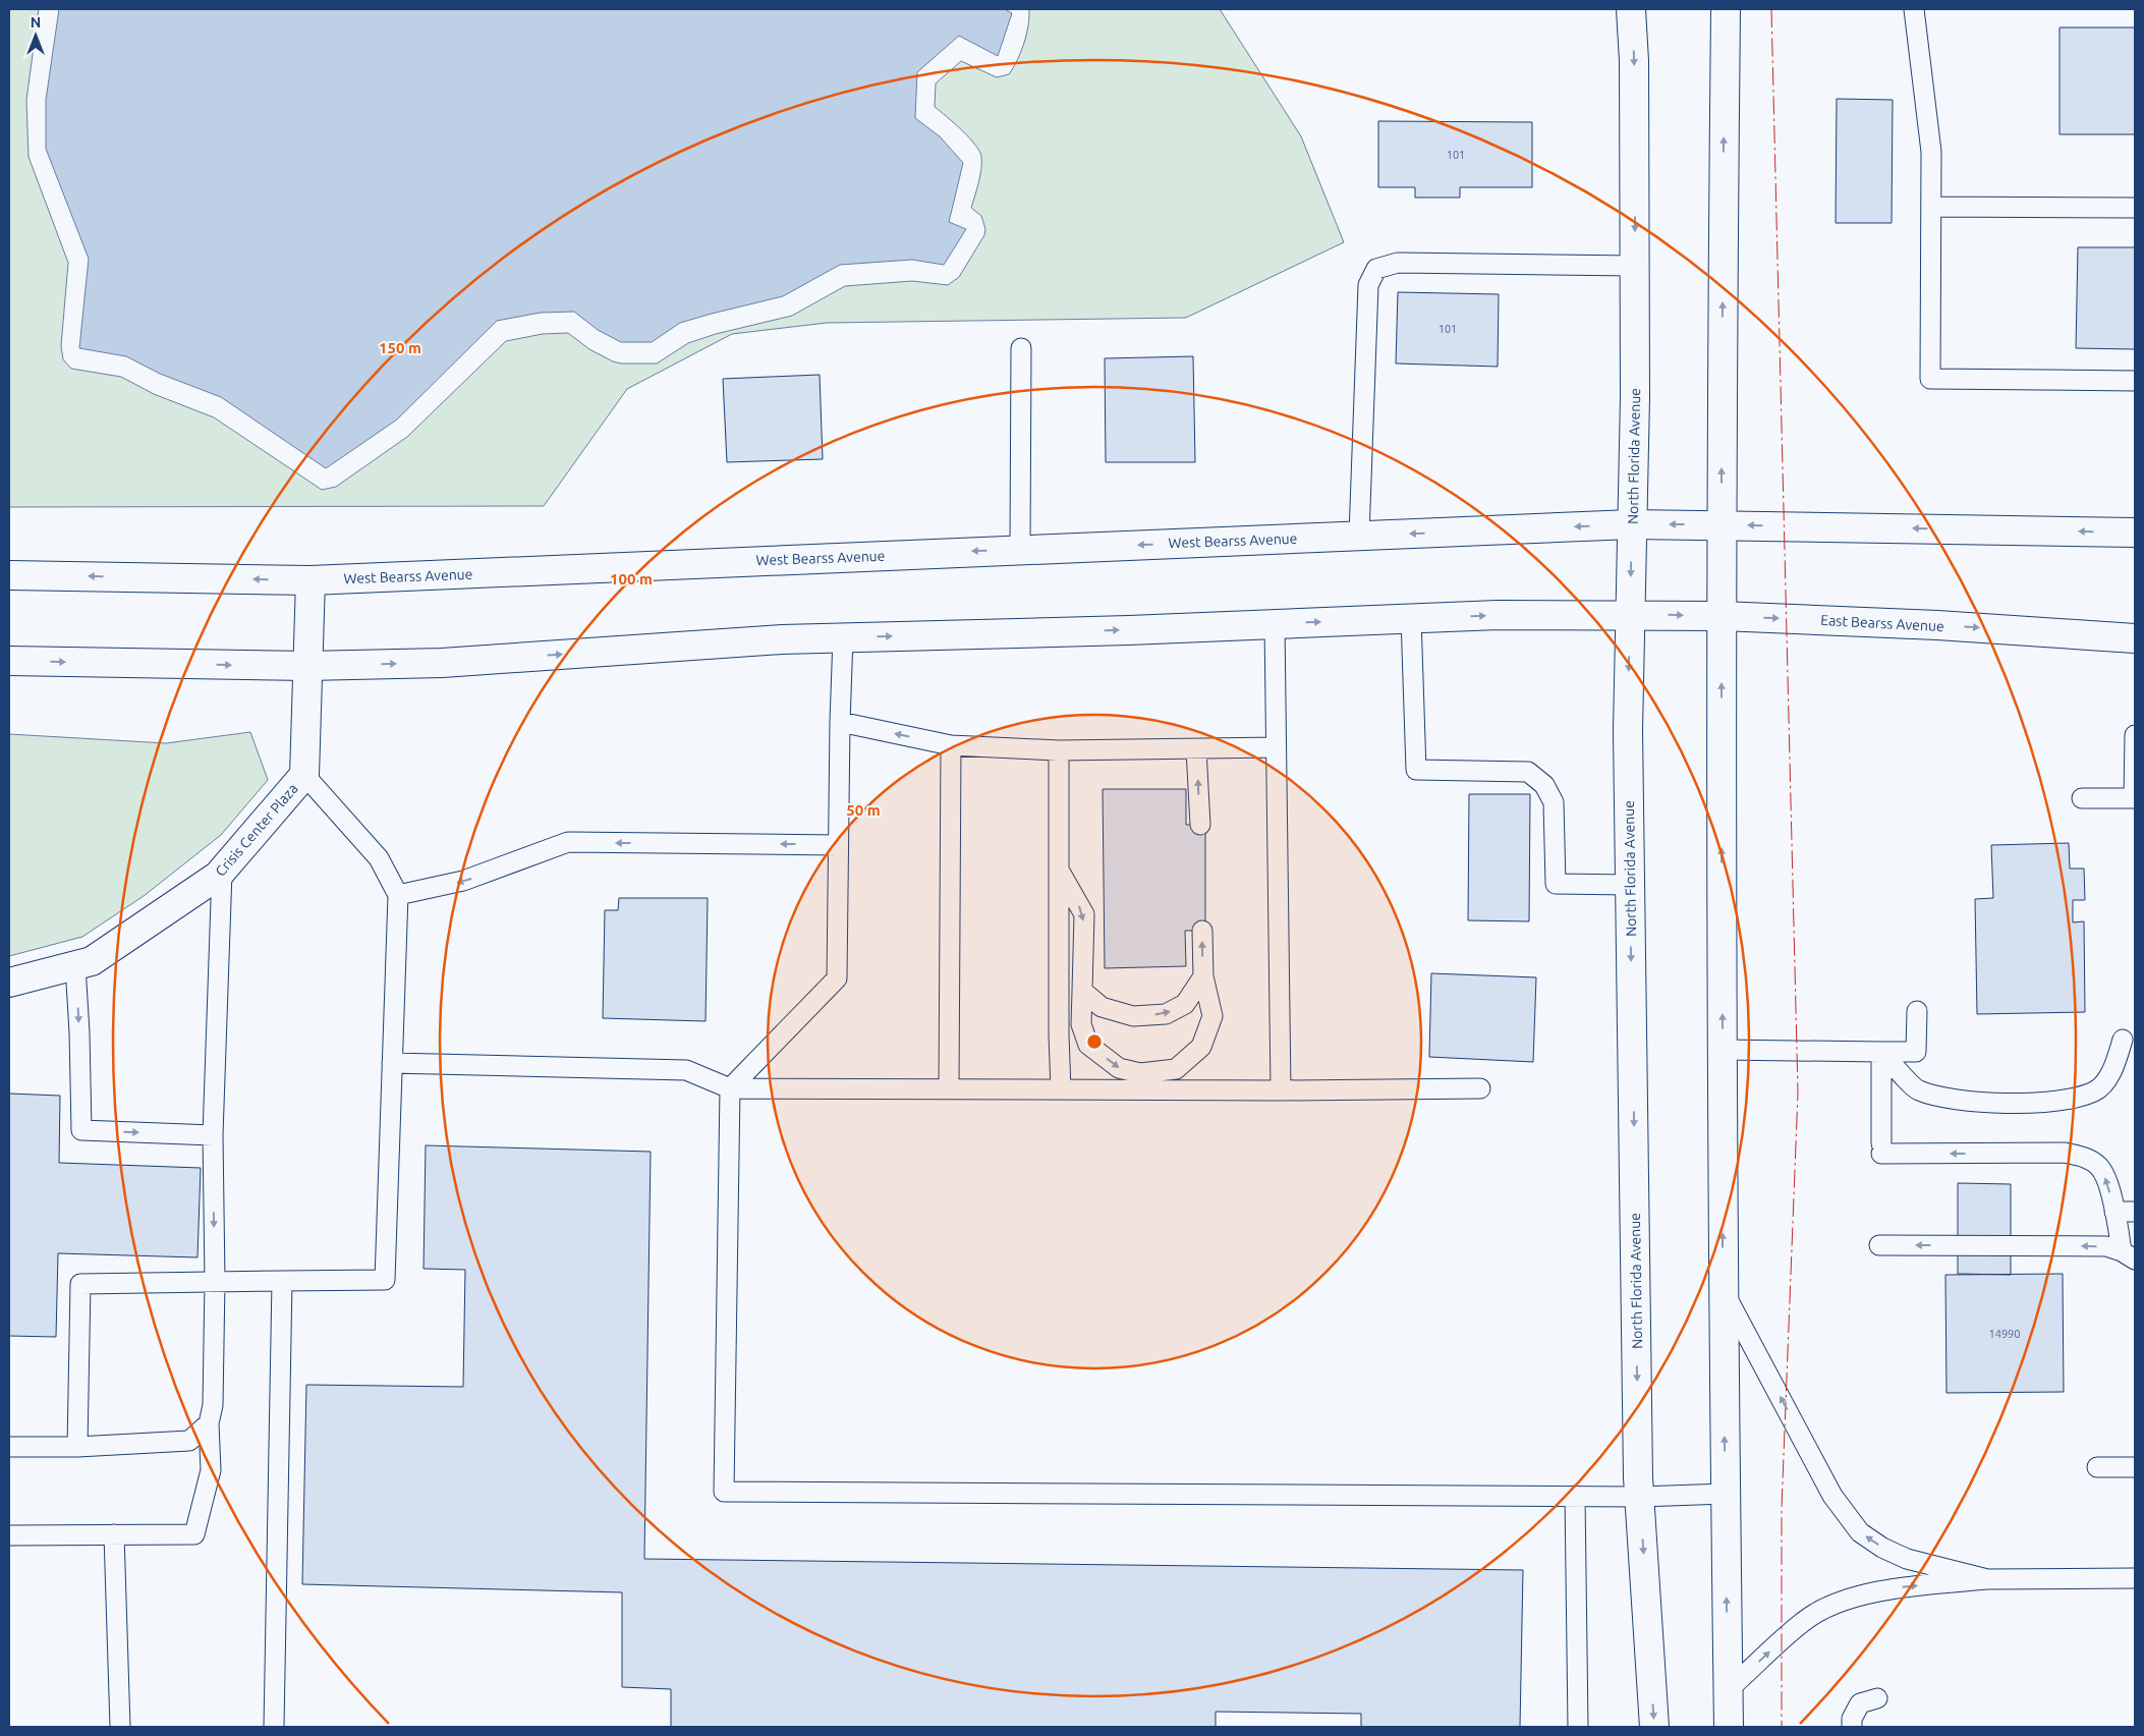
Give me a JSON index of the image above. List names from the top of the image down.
{
  "streets": {
    "main road": [
      "North Florida Avenue",
      "West Bearss Avenue",
      "East Bearss Avenue",
      "Crisis Center Plaza"
    ]
  },
  "crossings": [
    ["North Florida Avenue", "West Bearss Avenue"],
    ["North Florida Avenue", "East Bearss Avenue"],
    ["West Bearss Avenue", "Crisis Center Plaza"]
  ],
  "house_numbers": ["101", "101", "14990"],
  "north": "top",
  "rings": ["150 m", "100 m", "50 m"]
}
